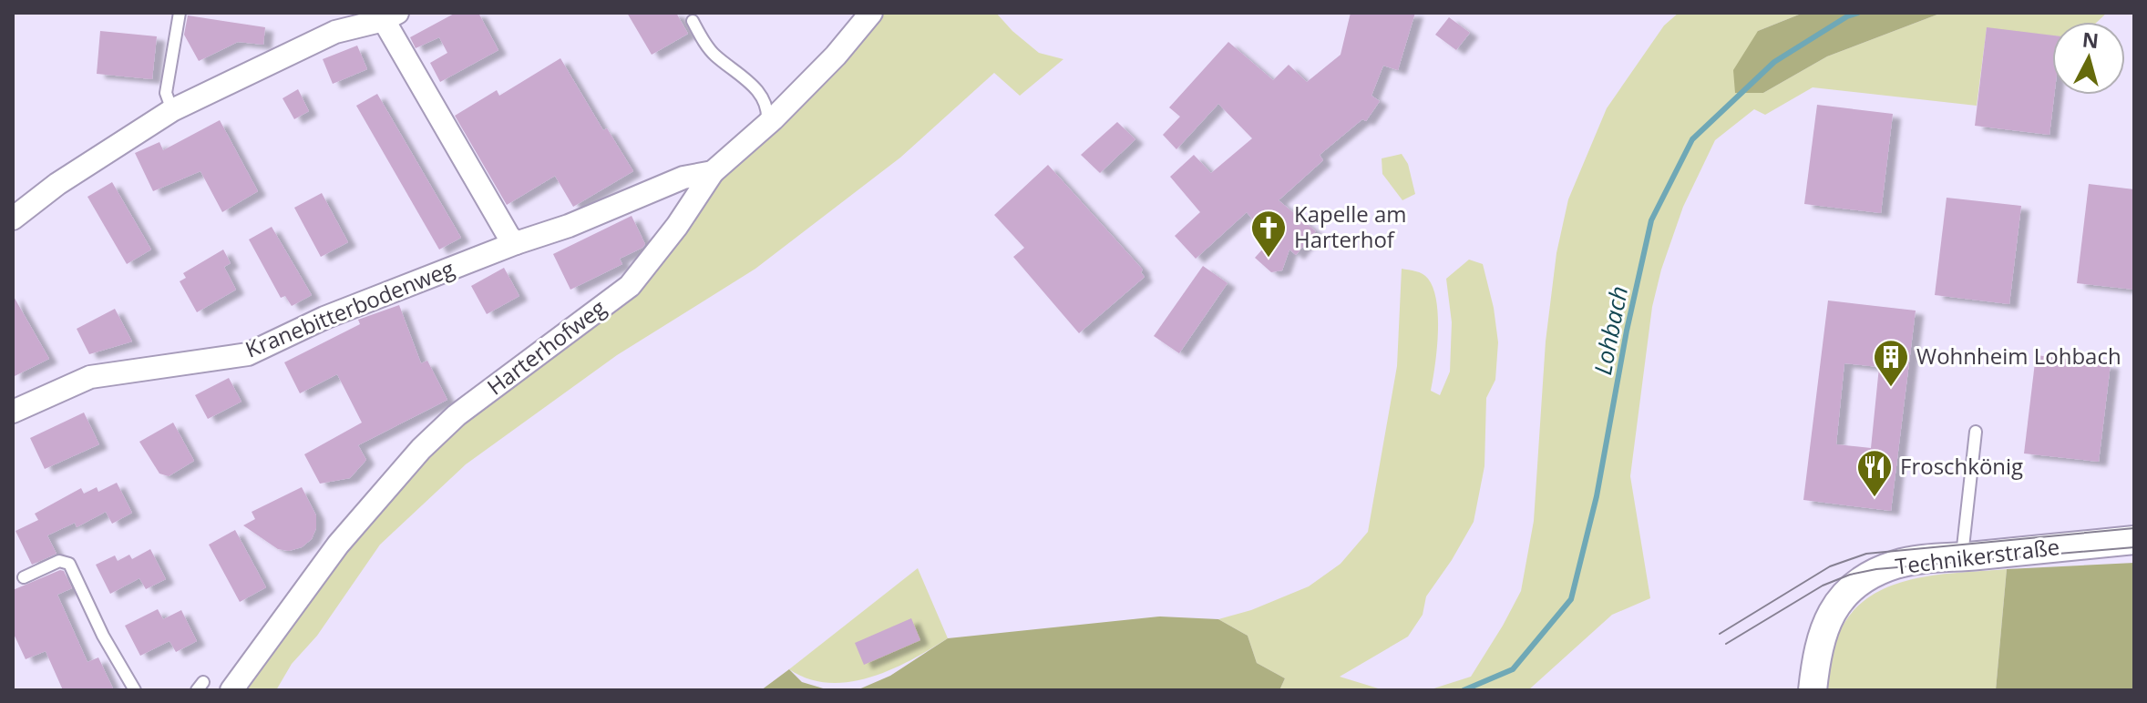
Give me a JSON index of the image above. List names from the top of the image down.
{
  "streets": {
    "street": ["Kranebitterbodenweg", "Harterhofweg", "Technikerstraße"]
  },
  "crossings": [
    ["Kranebitterbodenweg", "Harterhofweg"]
  ],
  "water": ["Lohbach"],
  "places": {
    "church": ["Kapelle am Harterhof"],
    "building": ["Wohnheim Lohbach"],
    "restaurant": ["Froschkönig"]
  },
  "north": "top"
}
